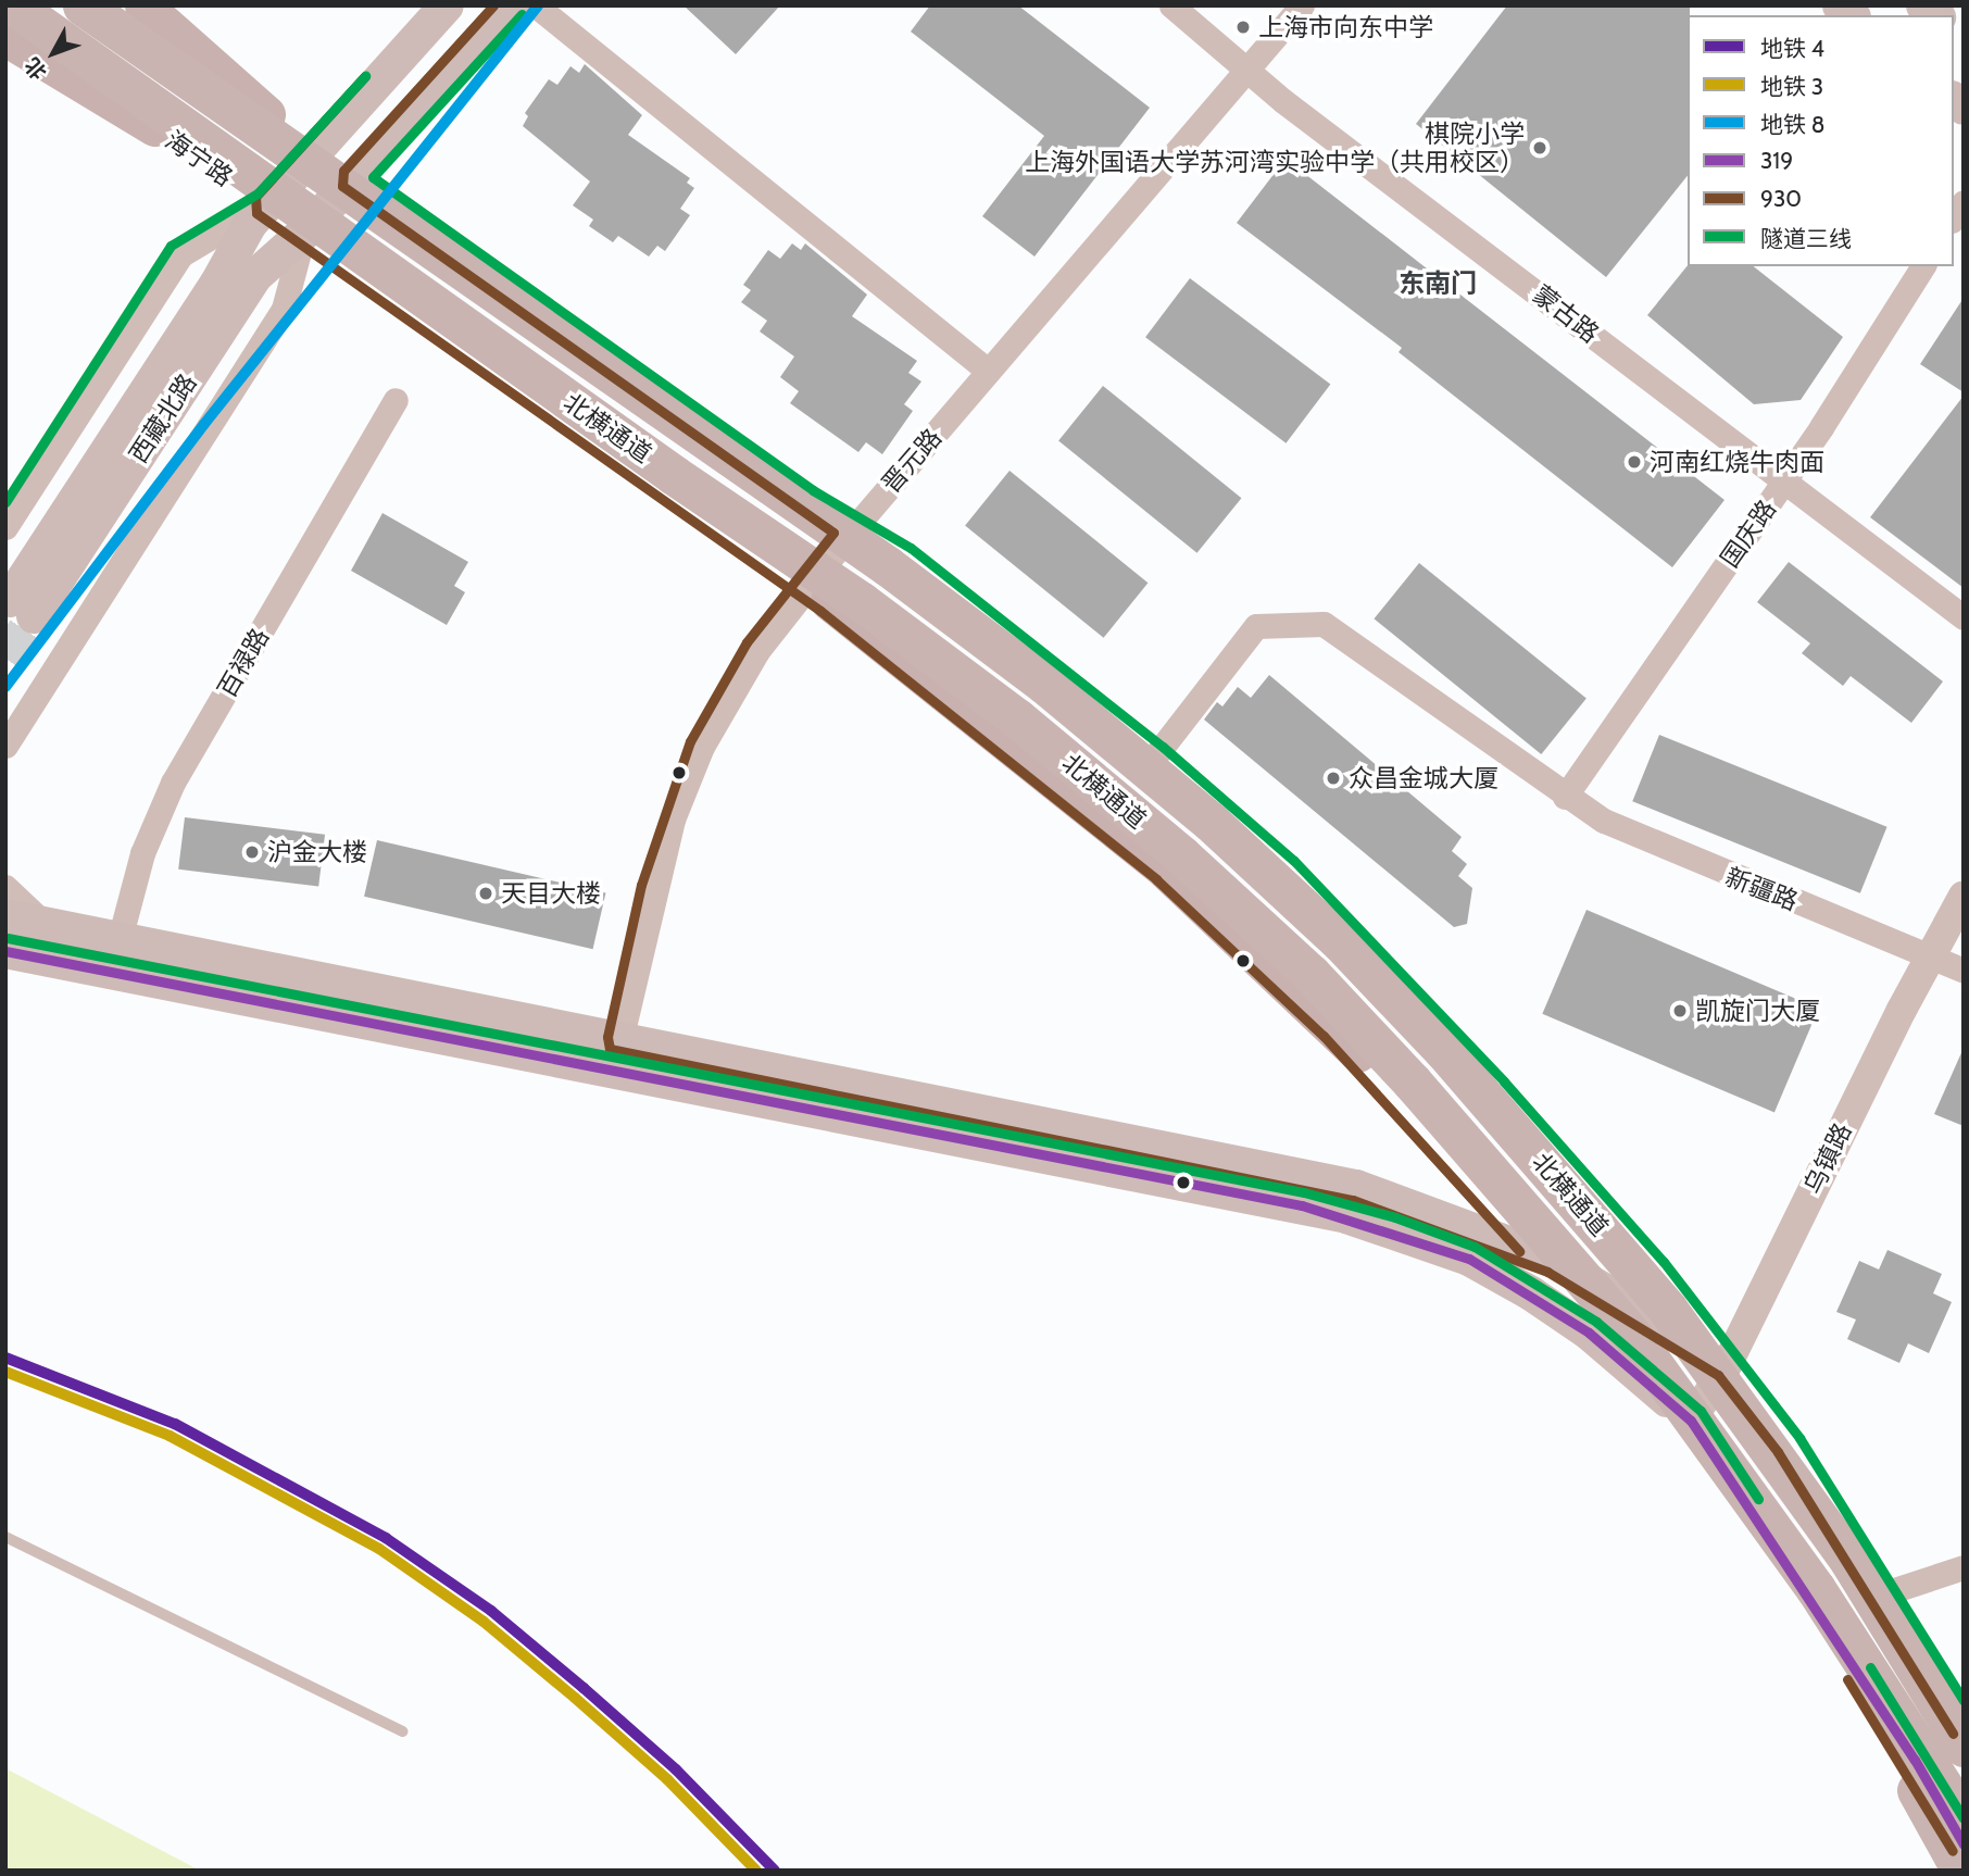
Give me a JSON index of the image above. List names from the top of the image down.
{
  "streets": {
    "highway": ["北横通道"],
    "main road": ["海宁路", "西藏北路"],
    "street": [
      "蒙古路",
      "晋元路",
      "国庆路",
      "百禄路",
      "新疆路",
      "乌镇路"
    ]
  },
  "crossings": [
    ["海宁路", "西藏北路"],
    ["海宁路", "晋元路"],
    ["海宁路", "乌镇路"],
    ["蒙古路", "晋元路"],
    ["蒙古路", "国庆路"],
    ["国庆路", "新疆路"],
    ["新疆路", "乌镇路"]
  ],
  "districts": ["东南门"],
  "places": [
    "上海市向东中学",
    "棋院小学 上海外国语大学苏河湾实验中学（共用校区）",
    "河南红烧牛肉面",
    "众昌金城大厦",
    "沪金大楼",
    "天目大楼",
    "凯旋门大厦"
  ],
  "lines": [
    "metro line 8",
    "transit line 930",
    "transit line 隧道三线",
    "transit line 319",
    "metro line 4",
    "metro line 3"
  ],
  "legend": [
    "地铁 4",
    "地铁 3",
    "地铁 8",
    "319",
    "930",
    "隧道三线"
  ],
  "north": "bottom left"
}
